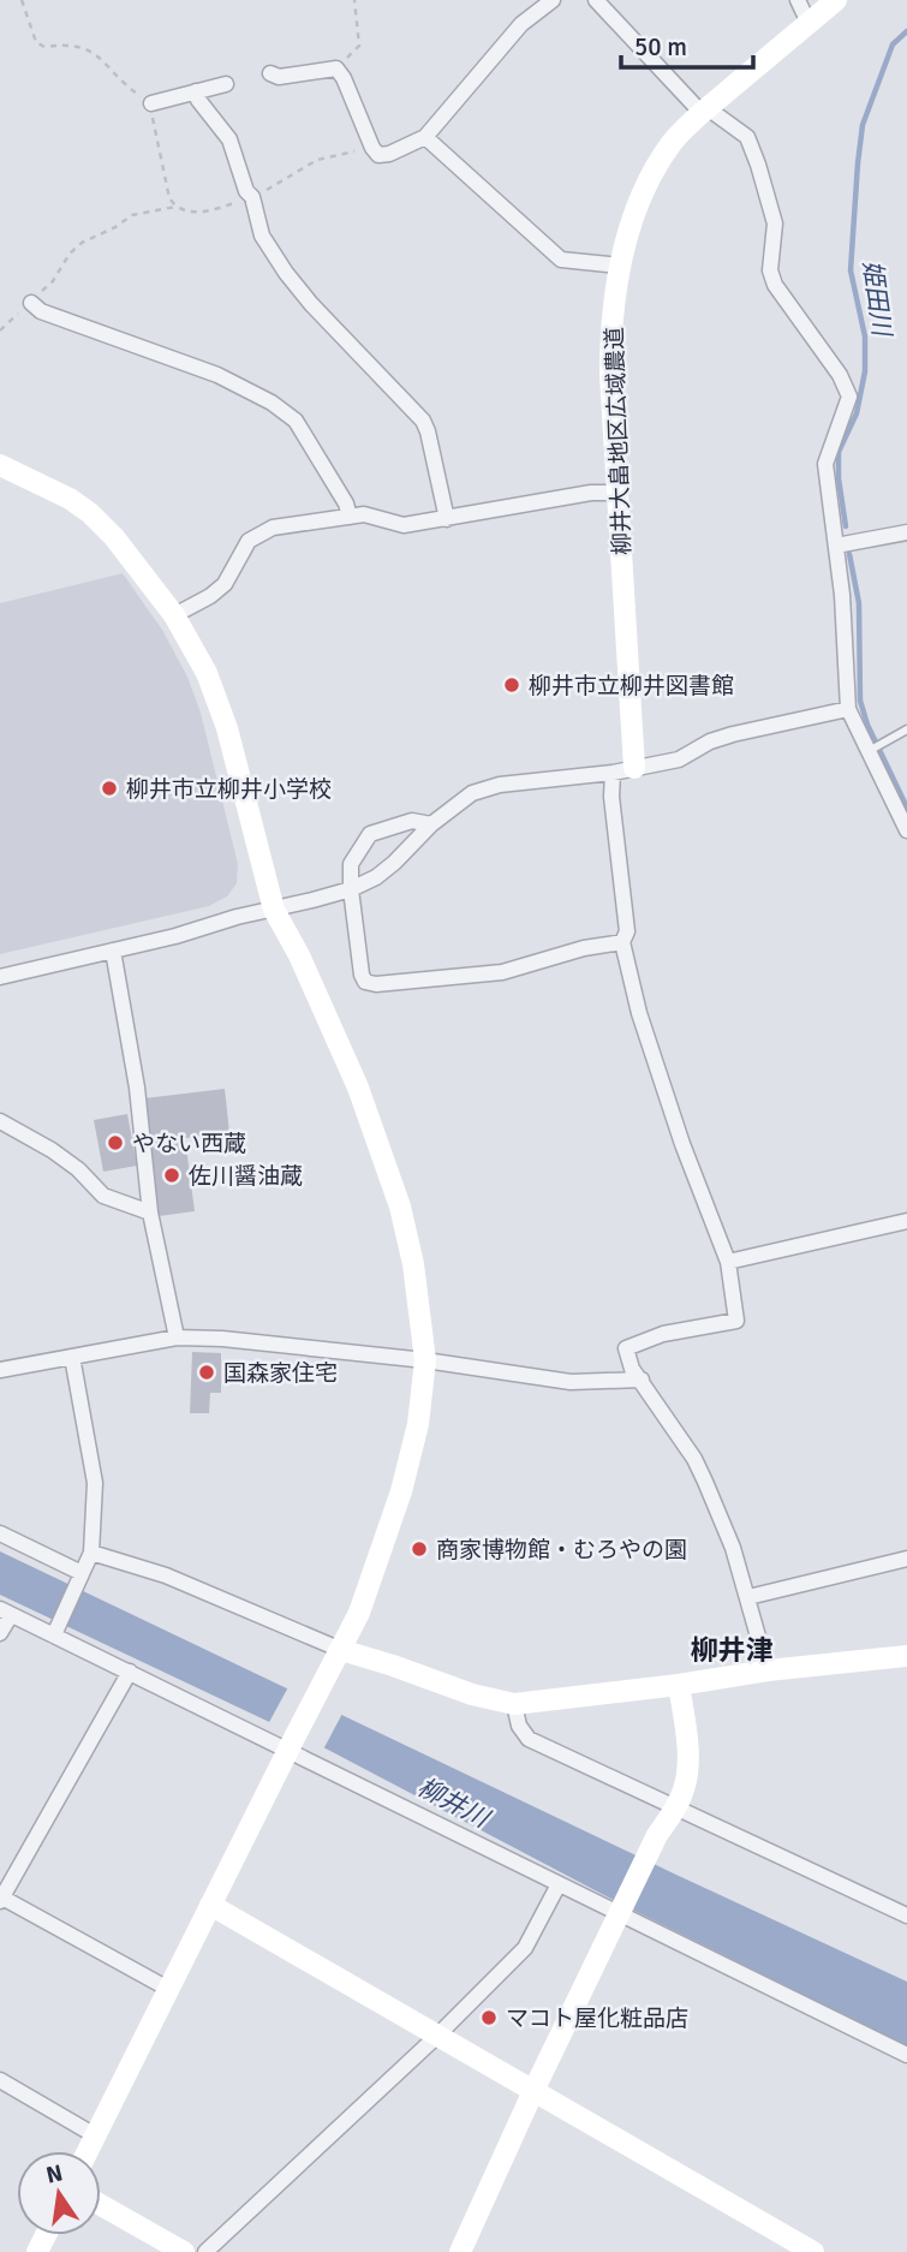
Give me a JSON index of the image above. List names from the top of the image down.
{
  "streets": {
    "street": ["柳井大畠地区広域農道"]
  },
  "districts": ["柳井津"],
  "water": ["姫田川", "柳井川"],
  "places": [
    "柳井市立柳井図書館",
    "柳井市立柳井小学校",
    "やない西蔵",
    "佐川醤油蔵",
    "国森家住宅",
    "商家博物館・むろやの園",
    "マコト屋化粧品店"
  ],
  "scale_bar": "50 m",
  "north": "top"
}
